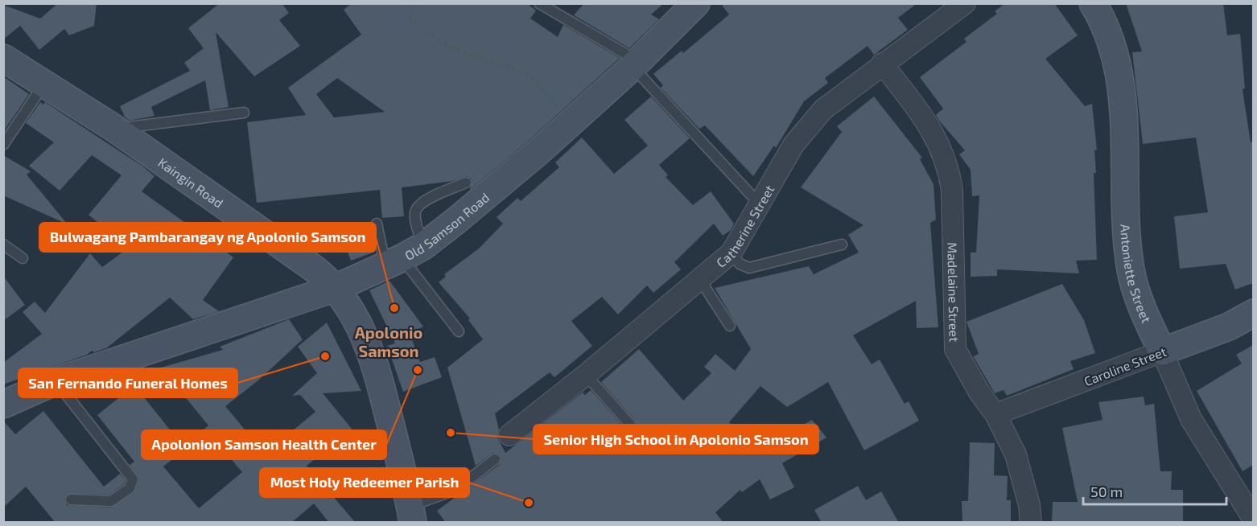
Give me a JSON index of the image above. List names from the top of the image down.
{
  "streets": {
    "street": [
      "Kaingin Road",
      "Catherine Street",
      "Old Samson Road",
      "Antoniette Street",
      "Madelaine Street",
      "Caroline Street"
    ]
  },
  "crossings": [
    ["Kaingin Road", "Old Samson Road"],
    ["Catherine Street", "Madelaine Street"],
    ["Antoniette Street", "Caroline Street"],
    ["Madelaine Street", "Caroline Street"]
  ],
  "districts": ["Apolonio Samson"],
  "places": [
    "Bulwagang Pambarangay ng Apolonio Samson",
    "San Fernando Funeral Homes",
    "Apolonion Samson Health Center",
    "Senior High School in Apolonio Samson",
    "Most Holy Redeemer Parish"
  ],
  "scale_bar": "50 m"
}
